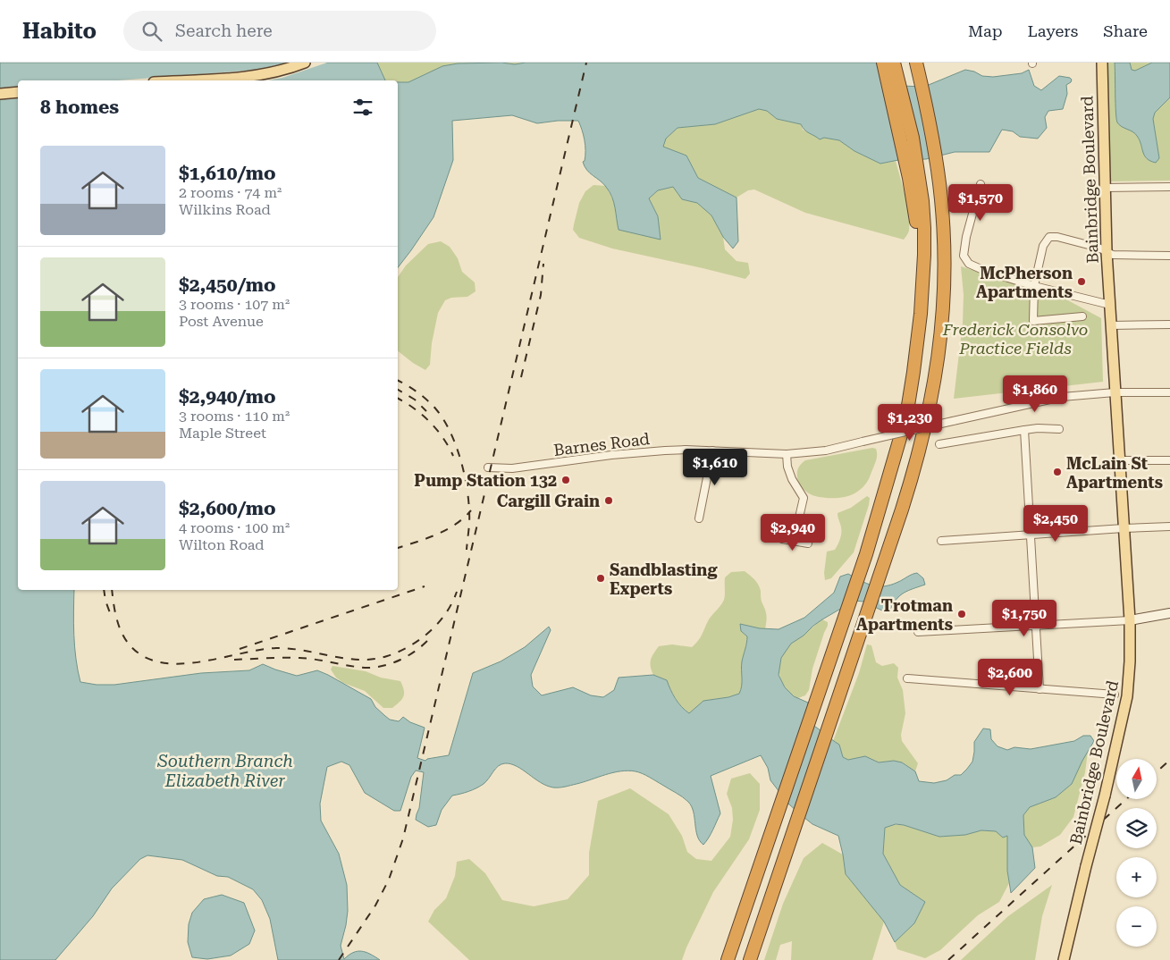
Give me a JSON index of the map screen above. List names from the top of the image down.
{
  "streets": {
    "main road": ["Bainbridge Boulevard"],
    "street": ["Barnes Road"]
  },
  "crossings": [
    ["Bainbridge Boulevard", "Barnes Road"]
  ],
  "water": ["Southern Branch Elizabeth River"],
  "parks": ["Frederick Consolvo Practice Fields"],
  "places": [
    "McPherson Apartments",
    "McLain St Apartments",
    "Pump Station 132",
    "Cargill Grain",
    "Sandblasting Experts",
    "Trotman Apartments"
  ],
  "north": "top",
  "page": {
    "header": "Habito",
    "search": "Search here",
    "nav": ["Map", "Layers", "Share"],
    "heading": "8 homes",
    "list": [
      {
        "name": "$1,610/mo",
        "note": "2 rooms · 74 m² · Wilkins Road"
      },
      {
        "name": "$2,450/mo",
        "note": "3 rooms · 107 m² · Post Avenue"
      },
      {
        "name": "$2,940/mo",
        "note": "3 rooms · 110 m² · Maple Street"
      },
      {
        "name": "$2,600/mo",
        "note": "4 rooms · 100 m² · Wilton Road"
      }
    ],
    "price": [
      "$1,570",
      "$1,860",
      "$1,230",
      "$1,610",
      "$2,450",
      "$2,940",
      "$1,750",
      "$2,600"
    ],
    "map_buttons": ["+", "−"]
  }
}
